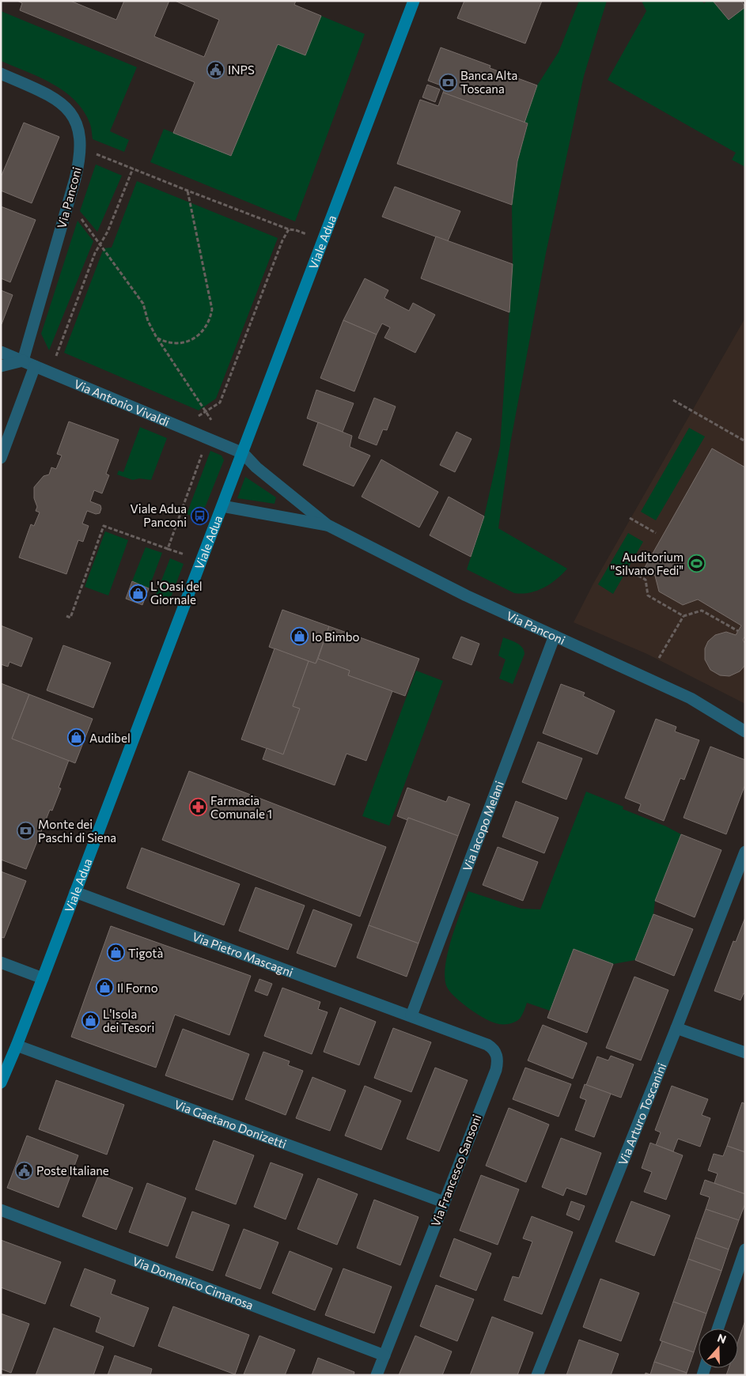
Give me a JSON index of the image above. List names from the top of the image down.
{
  "streets": {
    "main road": ["Viale Adua"],
    "street": [
      "Via Panconi",
      "Via Antonio Vivaldi",
      "Via Iacopo Melani",
      "Via Pietro Mascagni",
      "Via Arturo Toscanini",
      "Via Gaetano Donizetti",
      "Via Francesco Sansoni",
      "Via Domenico Cimarosa"
    ]
  },
  "crossings": [
    ["Via Panconi", "Viale Adua"],
    ["Via Panconi", "Via Antonio Vivaldi"],
    ["Via Panconi", "Via Iacopo Melani"],
    ["Viale Adua", "Via Antonio Vivaldi"],
    ["Viale Adua", "Via Pietro Mascagni"],
    ["Viale Adua", "Via Gaetano Donizetti"],
    ["Via Iacopo Melani", "Via Pietro Mascagni"],
    ["Via Iacopo Melani", "Via Francesco Sansoni"],
    ["Via Pietro Mascagni", "Via Francesco Sansoni"],
    ["Via Gaetano Donizetti", "Via Francesco Sansoni"],
    ["Via Francesco Sansoni", "Via Domenico Cimarosa"]
  ],
  "places": {
    "public building": ["INPS", "Poste Italiane"],
    "bank": ["Banca Alta Toscana", "Monte dei Paschi di Siena"],
    "bus stop": ["Viale Adua Panconi"],
    "sports": ["Auditorium \"Silvano Fedi\""],
    "shop": [
      "L'Oasi del Giornale",
      "Io Bimbo",
      "Audibel",
      "Tigotà",
      "Il Forno",
      "L'Isola dei Tesori"
    ],
    "pharmacy": ["Farmacia Comunale 1"]
  },
  "north": "top"
}
